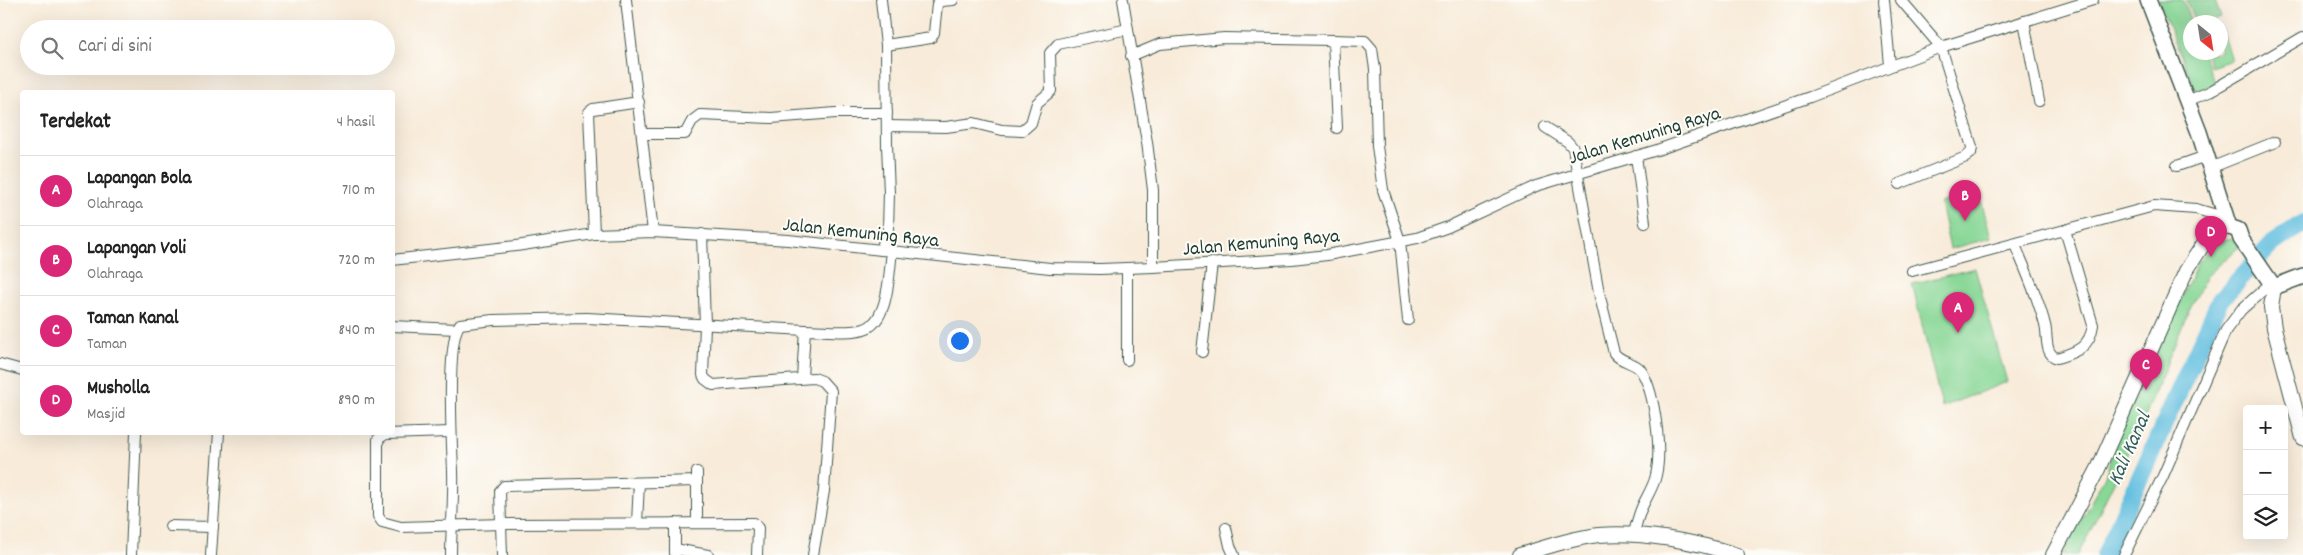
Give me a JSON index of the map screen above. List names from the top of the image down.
{
  "streets": {
    "street": ["Jalan Kemuning Raya"]
  },
  "water": ["Kali Kanal"],
  "north": "bottom right",
  "page": {
    "search": "Cari di sini",
    "heading": ["Terdekat", "4 hasil"],
    "list": [
      {
        "mark": "A",
        "name": "Lapangan Bola",
        "note": "Olahraga",
        "value": "710 m"
      },
      {
        "mark": "B",
        "name": "Lapangan Voli",
        "note": "Olahraga",
        "value": "720 m"
      },
      {
        "mark": "C",
        "name": "Taman Kanal",
        "note": "Taman",
        "value": "840 m"
      },
      {
        "mark": "D",
        "name": "Musholla",
        "note": "Masjid",
        "value": "890 m"
      }
    ],
    "pins": [
      "B",
      "D",
      "A",
      "C"
    ],
    "map_buttons": ["+", "−"]
  }
}
